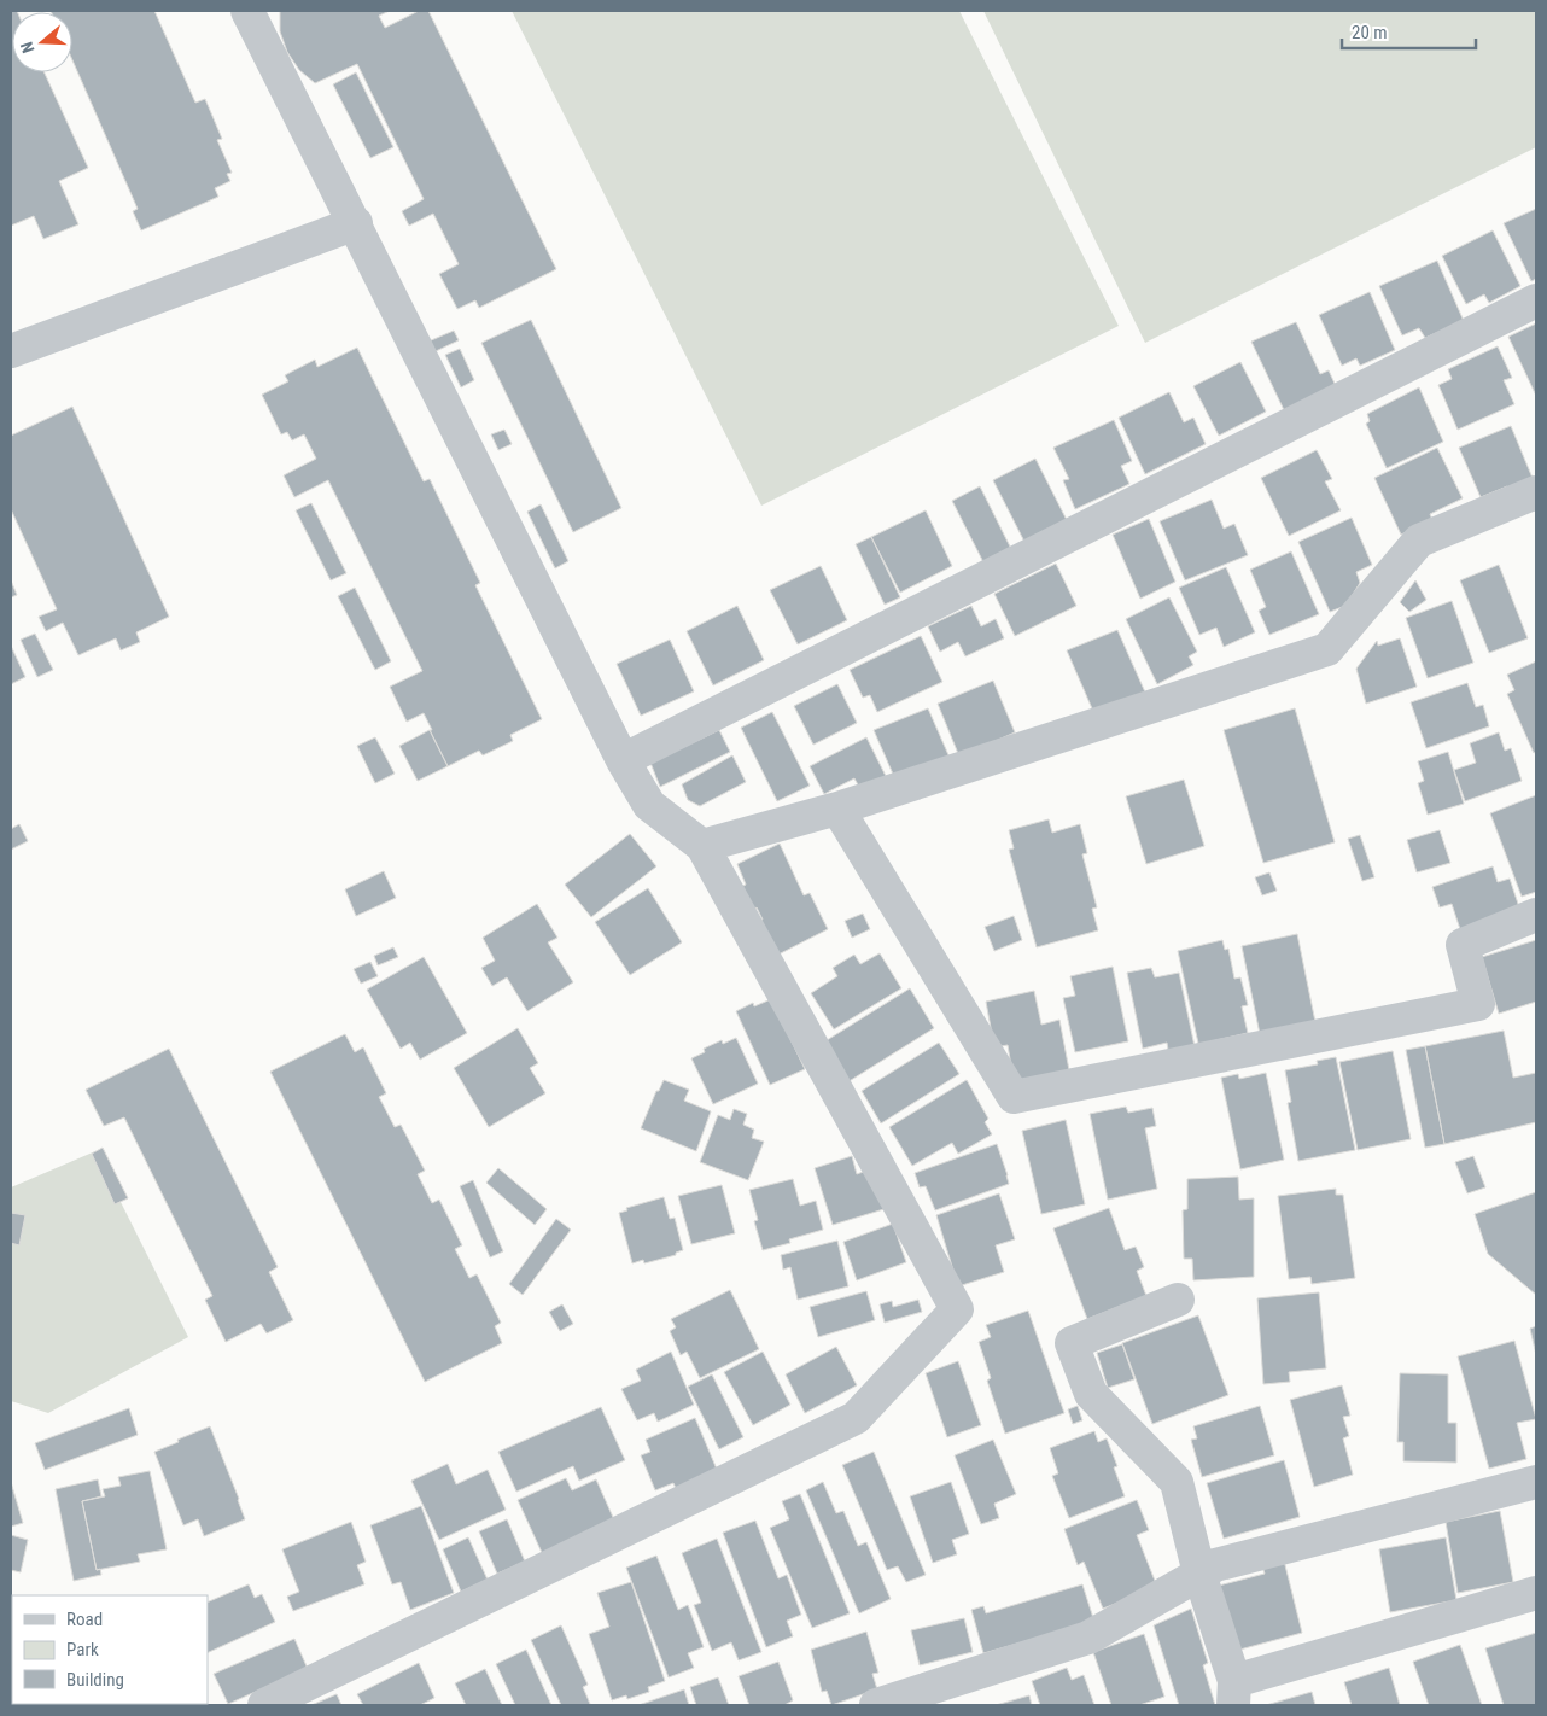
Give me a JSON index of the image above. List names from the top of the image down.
{
  "legend": ["Road", "Park", "Building"],
  "scale_bar": "20 m",
  "north": "left"
}
